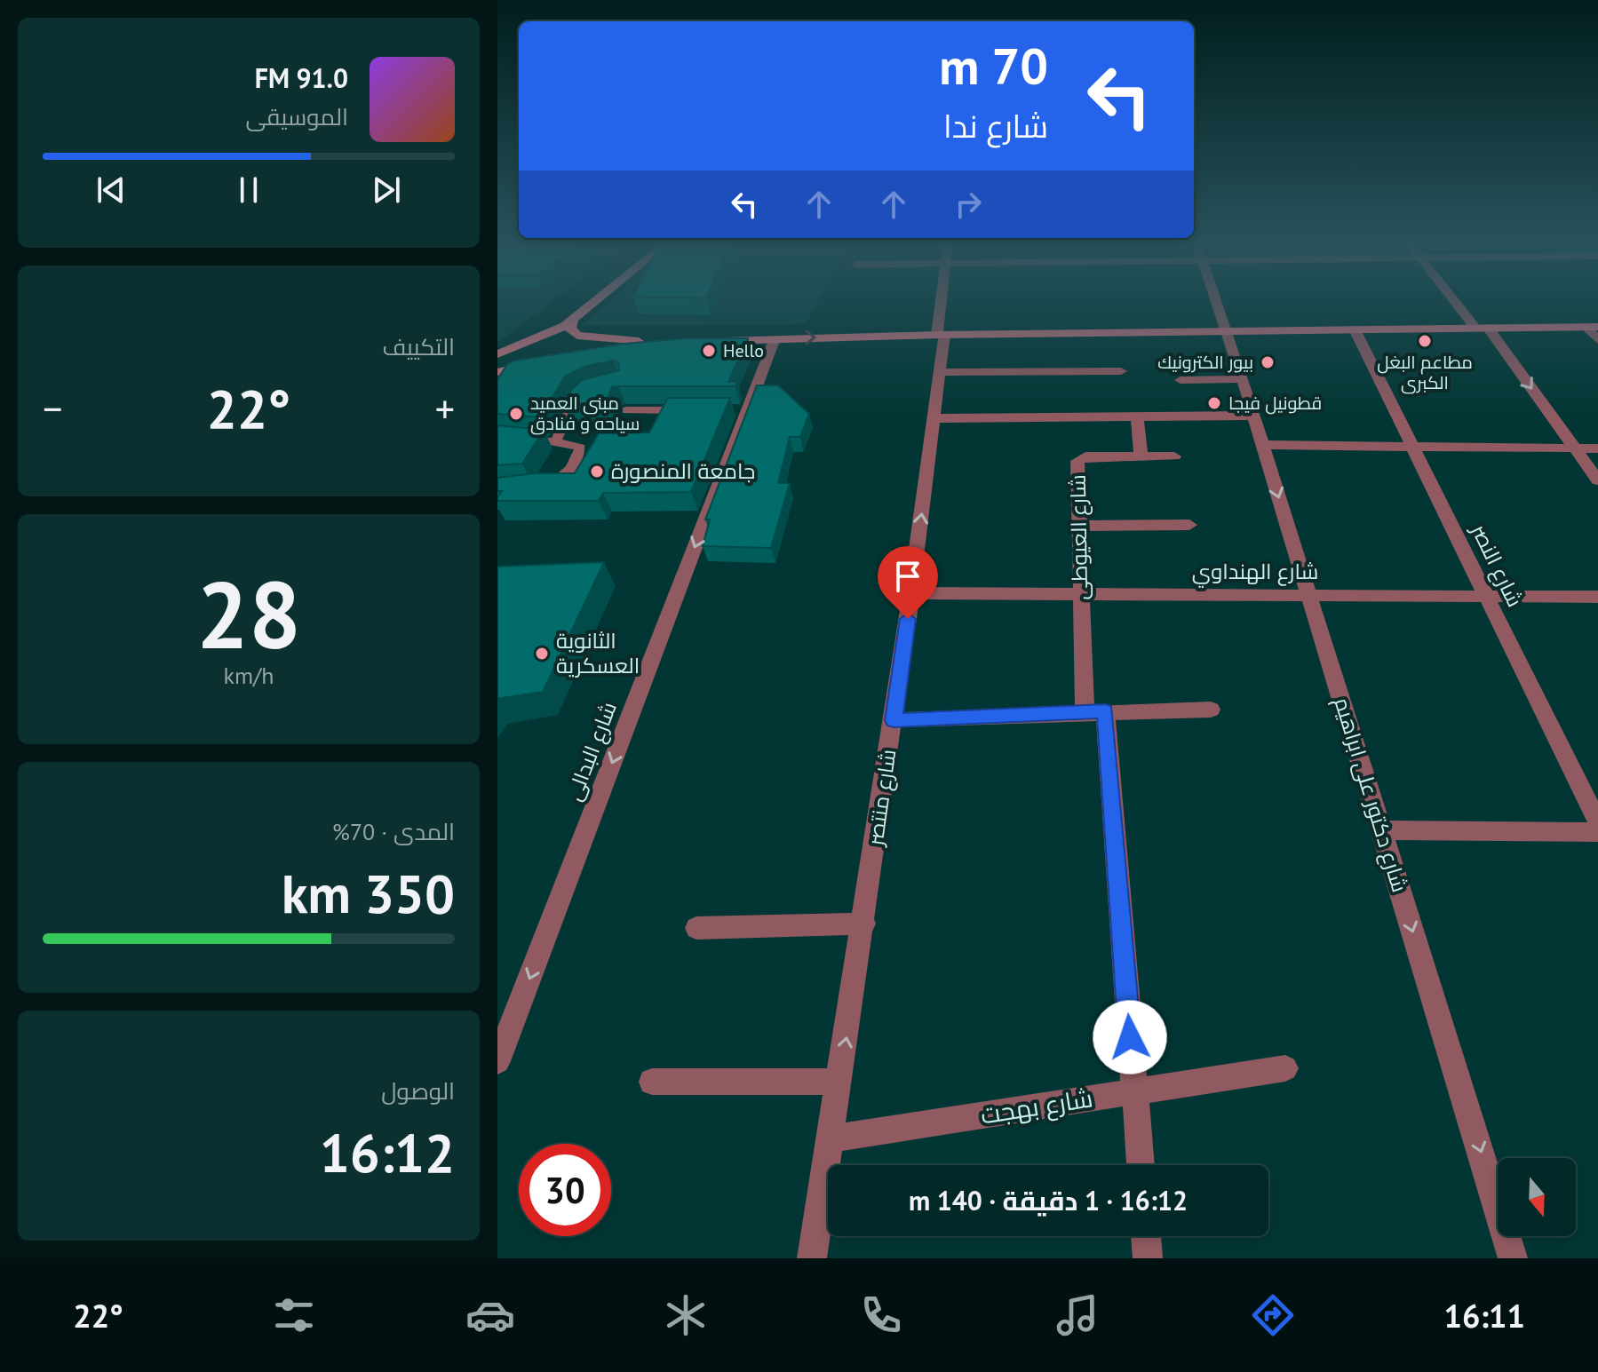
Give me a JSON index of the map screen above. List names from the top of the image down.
{
  "streets": {
    "street": [
      "شارع العيوطى",
      "شارع النصر",
      "شارع الهنداوي",
      "شارع البدالى",
      "شارع دكتور على ابراهيم",
      "شارع منتصر",
      "شارع بهجت"
    ]
  },
  "crossings": [
    ["شارع العيوطى", "شارع الهنداوي"],
    ["شارع العيوطى", "شارع بهجت"],
    ["شارع النصر", "شارع الهنداوي"],
    ["شارع الهنداوي", "شارع دكتور على ابراهيم"],
    ["شارع الهنداوي", "شارع منتصر"],
    ["شارع منتصر", "شارع بهجت"]
  ],
  "one_way": ["شارع البدالى", "شارع دكتور على ابراهيم"],
  "places": [
    "مطاعم البغل الكبرى",
    "Hello",
    "بيور الكترونيك",
    "قطونيل فيجا",
    "مبنى العميد سياحه و فنادق",
    "جامعة المنصورة",
    "الثانوية العسكرية"
  ],
  "north": "bottom",
  "page": {
    "turn": ["70 m", "شارع ندا"],
    "song": ["91.0 FM", "الموسيقى"],
    "tile": [
      "التكييف",
      ["28", "km/h"],
      ["المدى · 70%", "350 km"],
      ["الوصول", "16:12"]
    ],
    "heat": ["−", "22°", "+"],
    "limit": "30",
    "trip": "16:12 · 1 دقيقة · 140 m",
    "tabs": ["16:11", "22°"]
  }
}
